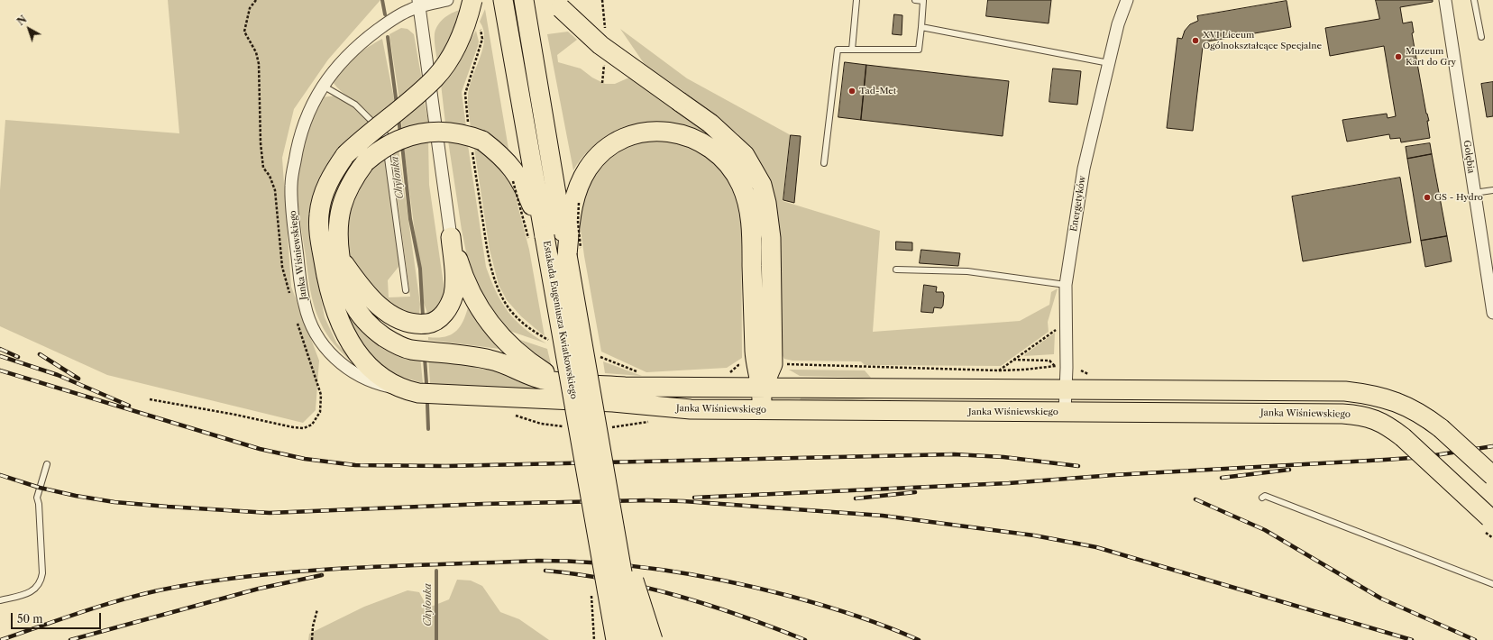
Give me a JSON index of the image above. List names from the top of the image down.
{
  "streets": {
    "highway": ["Janka Wiśniewskiego", "Estakada Eugeniusza Kwiatkowskiego"],
    "street": ["Gołębia", "Energetyków"]
  },
  "crossings": [
    ["Energetyków", "Janka Wiśniewskiego"]
  ],
  "water": ["Chylonka"],
  "places": [
    "XVI Liceum Ogólnokształcące Specjalne",
    "Muzeum Kart do Gry",
    "Tad-Met",
    "GS - Hydro"
  ],
  "scale_bar": "50 m",
  "north": "top left"
}
